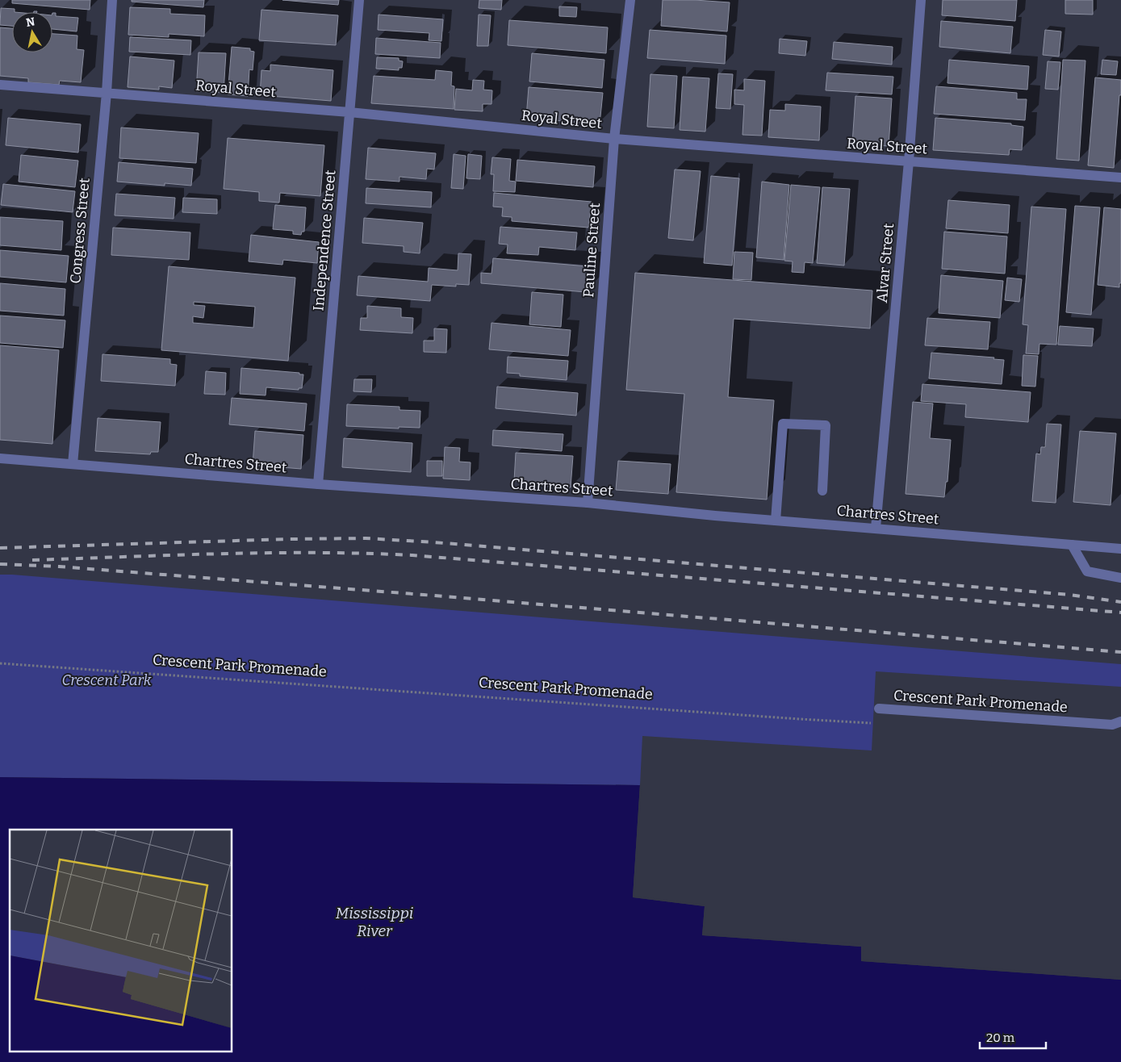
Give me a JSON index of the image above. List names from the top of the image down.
{
  "streets": {
    "street": [
      "Royal Street",
      "Congress Street",
      "Independence Street",
      "Pauline Street",
      "Alvar Street",
      "Chartres Street",
      "Crescent Park Promenade"
    ]
  },
  "crossings": [
    ["Royal Street", "Congress Street"],
    ["Royal Street", "Independence Street"],
    ["Royal Street", "Pauline Street"],
    ["Royal Street", "Alvar Street"],
    ["Congress Street", "Chartres Street"],
    ["Independence Street", "Chartres Street"],
    ["Pauline Street", "Chartres Street"],
    ["Alvar Street", "Chartres Street"]
  ],
  "water": ["Mississippi River"],
  "parks": ["Crescent Park"],
  "scale_bar": "20 m",
  "north": "top"
}
